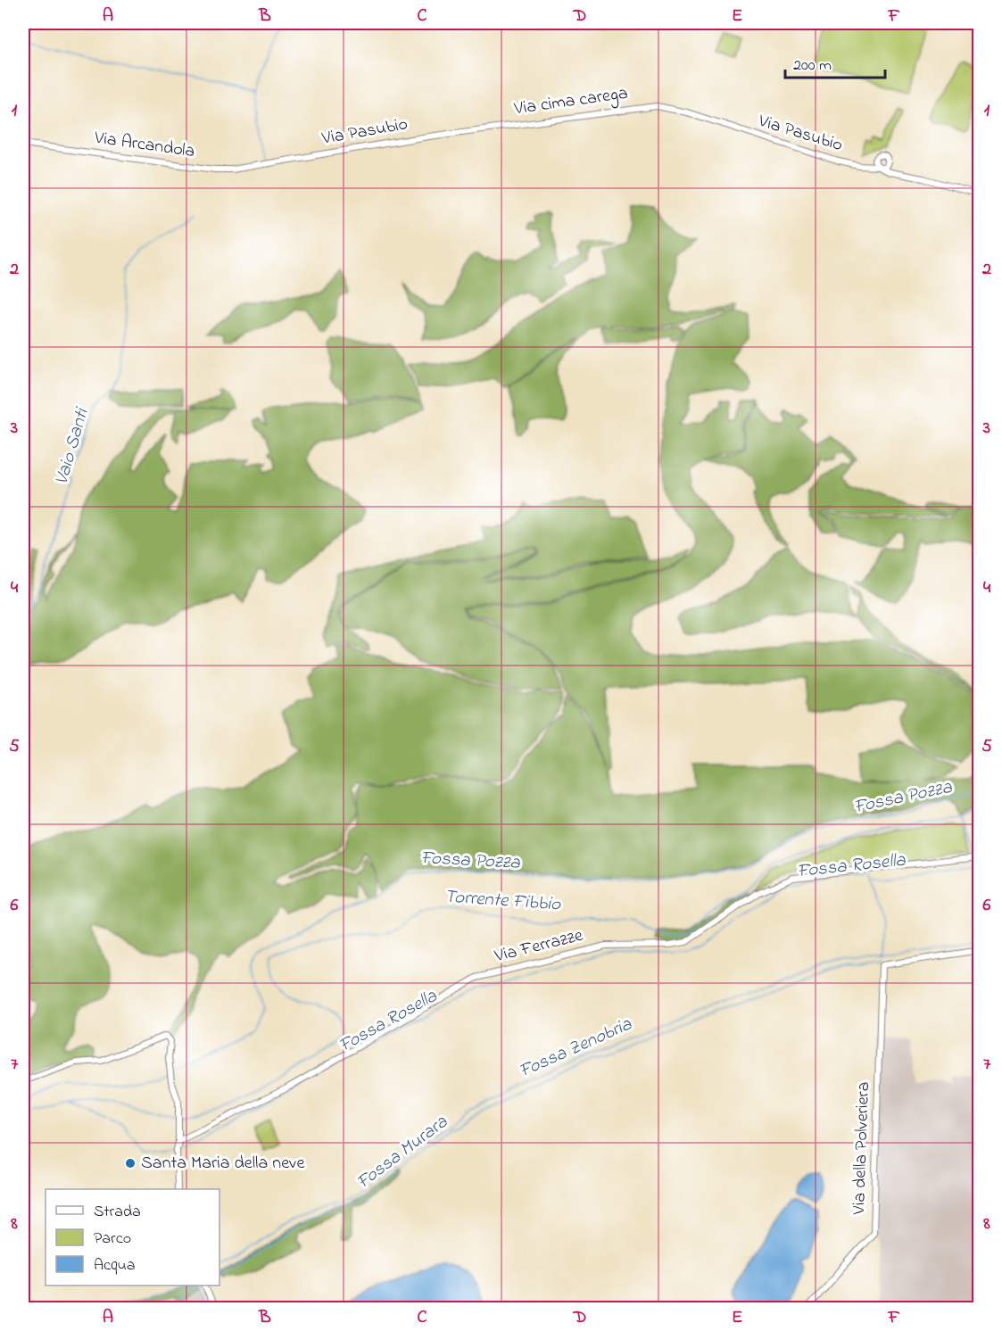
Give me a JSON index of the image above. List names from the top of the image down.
{
  "streets": {
    "street": [
      "Via cima carega",
      "Via Pasubio",
      "Via Arcandola",
      "Via Ferrazze",
      "Via della Polveriera"
    ]
  },
  "crossings": [
    ["Via cima carega", "Via Pasubio"],
    ["Via Pasubio", "Via Arcandola"]
  ],
  "water": [
    "Vaio Santi",
    "Fossa Pozza",
    "Fossa Rosella",
    "Torrente Fibbio",
    "Fossa Zenobria",
    "Fossa Murara"
  ],
  "places": ["Santa Maria della neve"],
  "legend": ["Strada", "Parco", "Acqua"],
  "scale_bar": "200 m",
  "grid": {
    "columns": [
      "A",
      "B",
      "C",
      "D",
      "E",
      "F"
    ],
    "rows": [
      "1",
      "2",
      "3",
      "4",
      "5",
      "6",
      "7",
      "8"
    ]
  }
}
